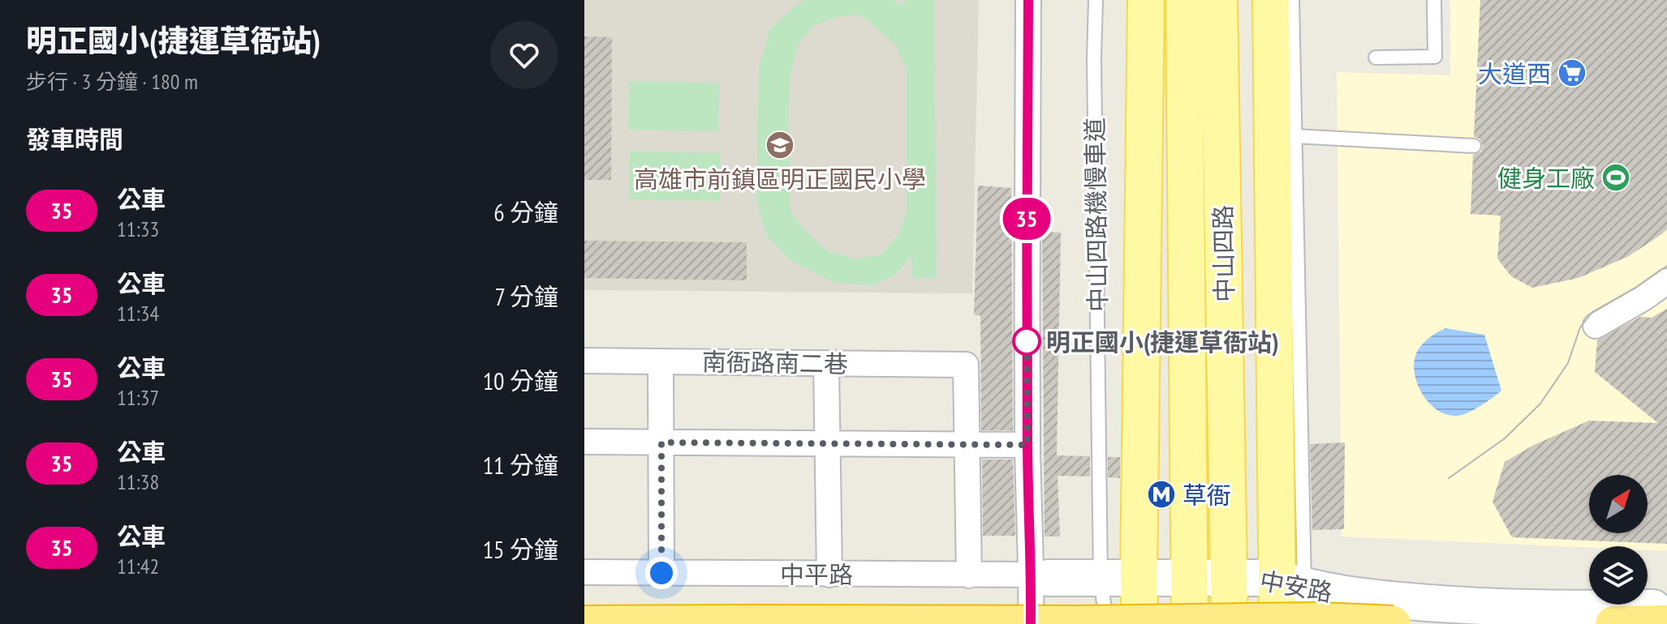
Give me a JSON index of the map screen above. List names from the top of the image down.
{
  "streets": {
    "main road": ["中山四路"],
    "street": ["南衙路南二巷", "中平路", "中安路"],
    "lane": ["中山四路機慢車道"]
  },
  "crossings": [
    ["中山四路機慢車道", "中安路"],
    ["中山四路", "中安路"],
    ["中平路", "中安路"]
  ],
  "places": {
    "supermarket": ["大道西"],
    "school or university": ["高雄市前鎮區明正國民小學"],
    "sports": ["健身工廠"],
    "other": ["明正國小(捷運草衙站)"],
    "metro station": ["草衙"]
  },
  "lines": ["bus line 35"],
  "north": "top right",
  "page": {
    "heading": [
      ["明正國小(捷運草衙站)", "步行 · 3 分鐘 · 180 m"],
      "發車時間"
    ],
    "on_map": "35",
    "list": [
      {
        "mark": "35",
        "name": "公車",
        "note": "11:33",
        "value": "6 分鐘"
      },
      {
        "mark": "35",
        "name": "公車",
        "note": "11:34",
        "value": "7 分鐘"
      },
      {
        "mark": "35",
        "name": "公車",
        "note": "11:37",
        "value": "10 分鐘"
      },
      {
        "mark": "35",
        "name": "公車",
        "note": "11:38",
        "value": "11 分鐘"
      },
      {
        "mark": "35",
        "name": "公車",
        "note": "11:42",
        "value": "15 分鐘"
      }
    ]
  }
}
